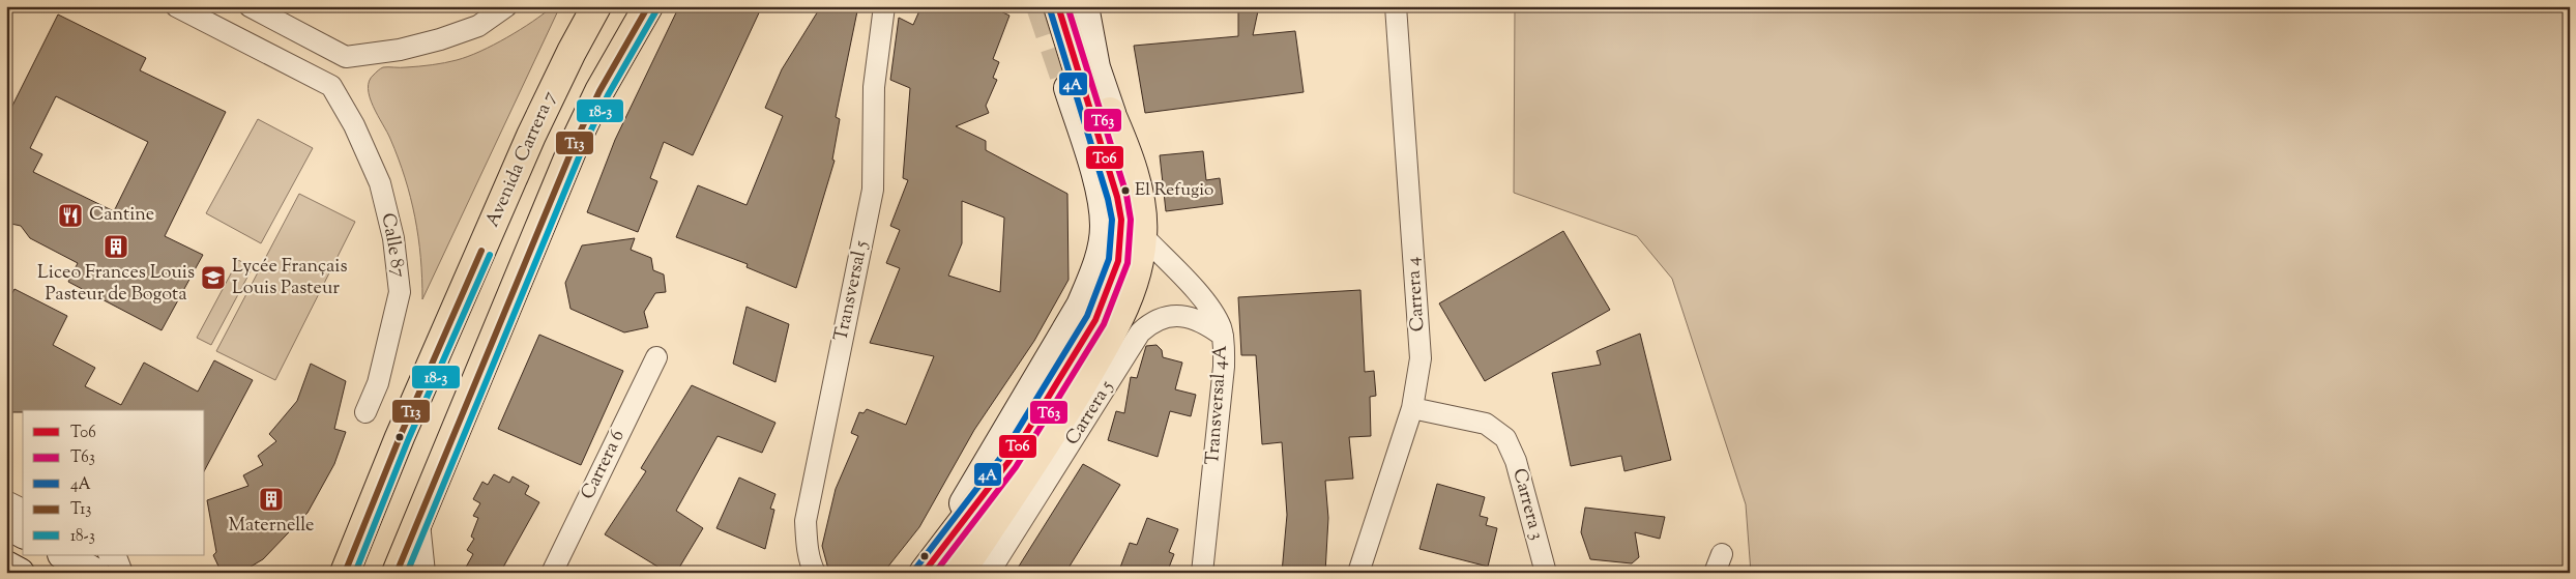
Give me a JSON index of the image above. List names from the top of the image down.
{
  "streets": {
    "main road": ["Avenida Carrera 7"],
    "street": [
      "Calle 87",
      "Transversal 5",
      "Carrera 4",
      "Transversal 4A",
      "Carrera 5",
      "Carrera 6",
      "Carrera 3"
    ]
  },
  "crossings": [
    ["Carrera 4", "Carrera 3"],
    ["Transversal 4A", "Carrera 5"]
  ],
  "places": {
    "other": ["El Refugio"],
    "restaurant": ["Cantine"],
    "building": ["Liceo Frances Louis Pasteur de Bogota", "Maternelle"],
    "school or university": ["Lycée Français Louis Pasteur"]
  },
  "lines": [
    "transit line T06",
    "transit line T63",
    "transit line T13",
    "transit line 4A",
    "transit line 18-3"
  ],
  "legend": [
    "T06",
    "T63",
    "4A",
    "T13",
    "18-3"
  ]
}
